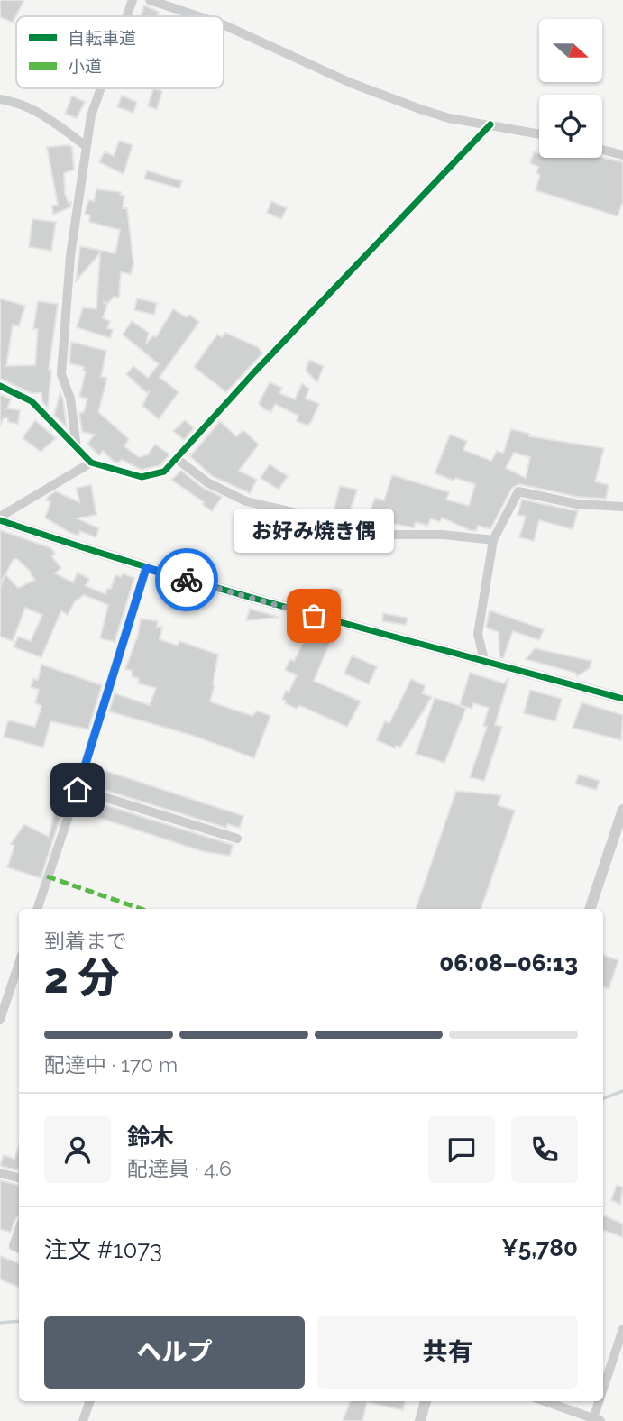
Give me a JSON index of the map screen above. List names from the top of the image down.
{
  "places": ["お好み焼き偶"],
  "legend": ["自転車道", "小道"],
  "north": "right",
  "page": {
    "bubble": "お好み焼き偶",
    "heading": ["2 分", "到着まで", "06:08–06:13"],
    "panel": [
      "鈴木",
      "配達員 · 4.6",
      "注文 #1073",
      "¥5,780"
    ],
    "bar": "配達中 · 170 m",
    "buttons": ["ヘルプ", "共有"]
  }
}
